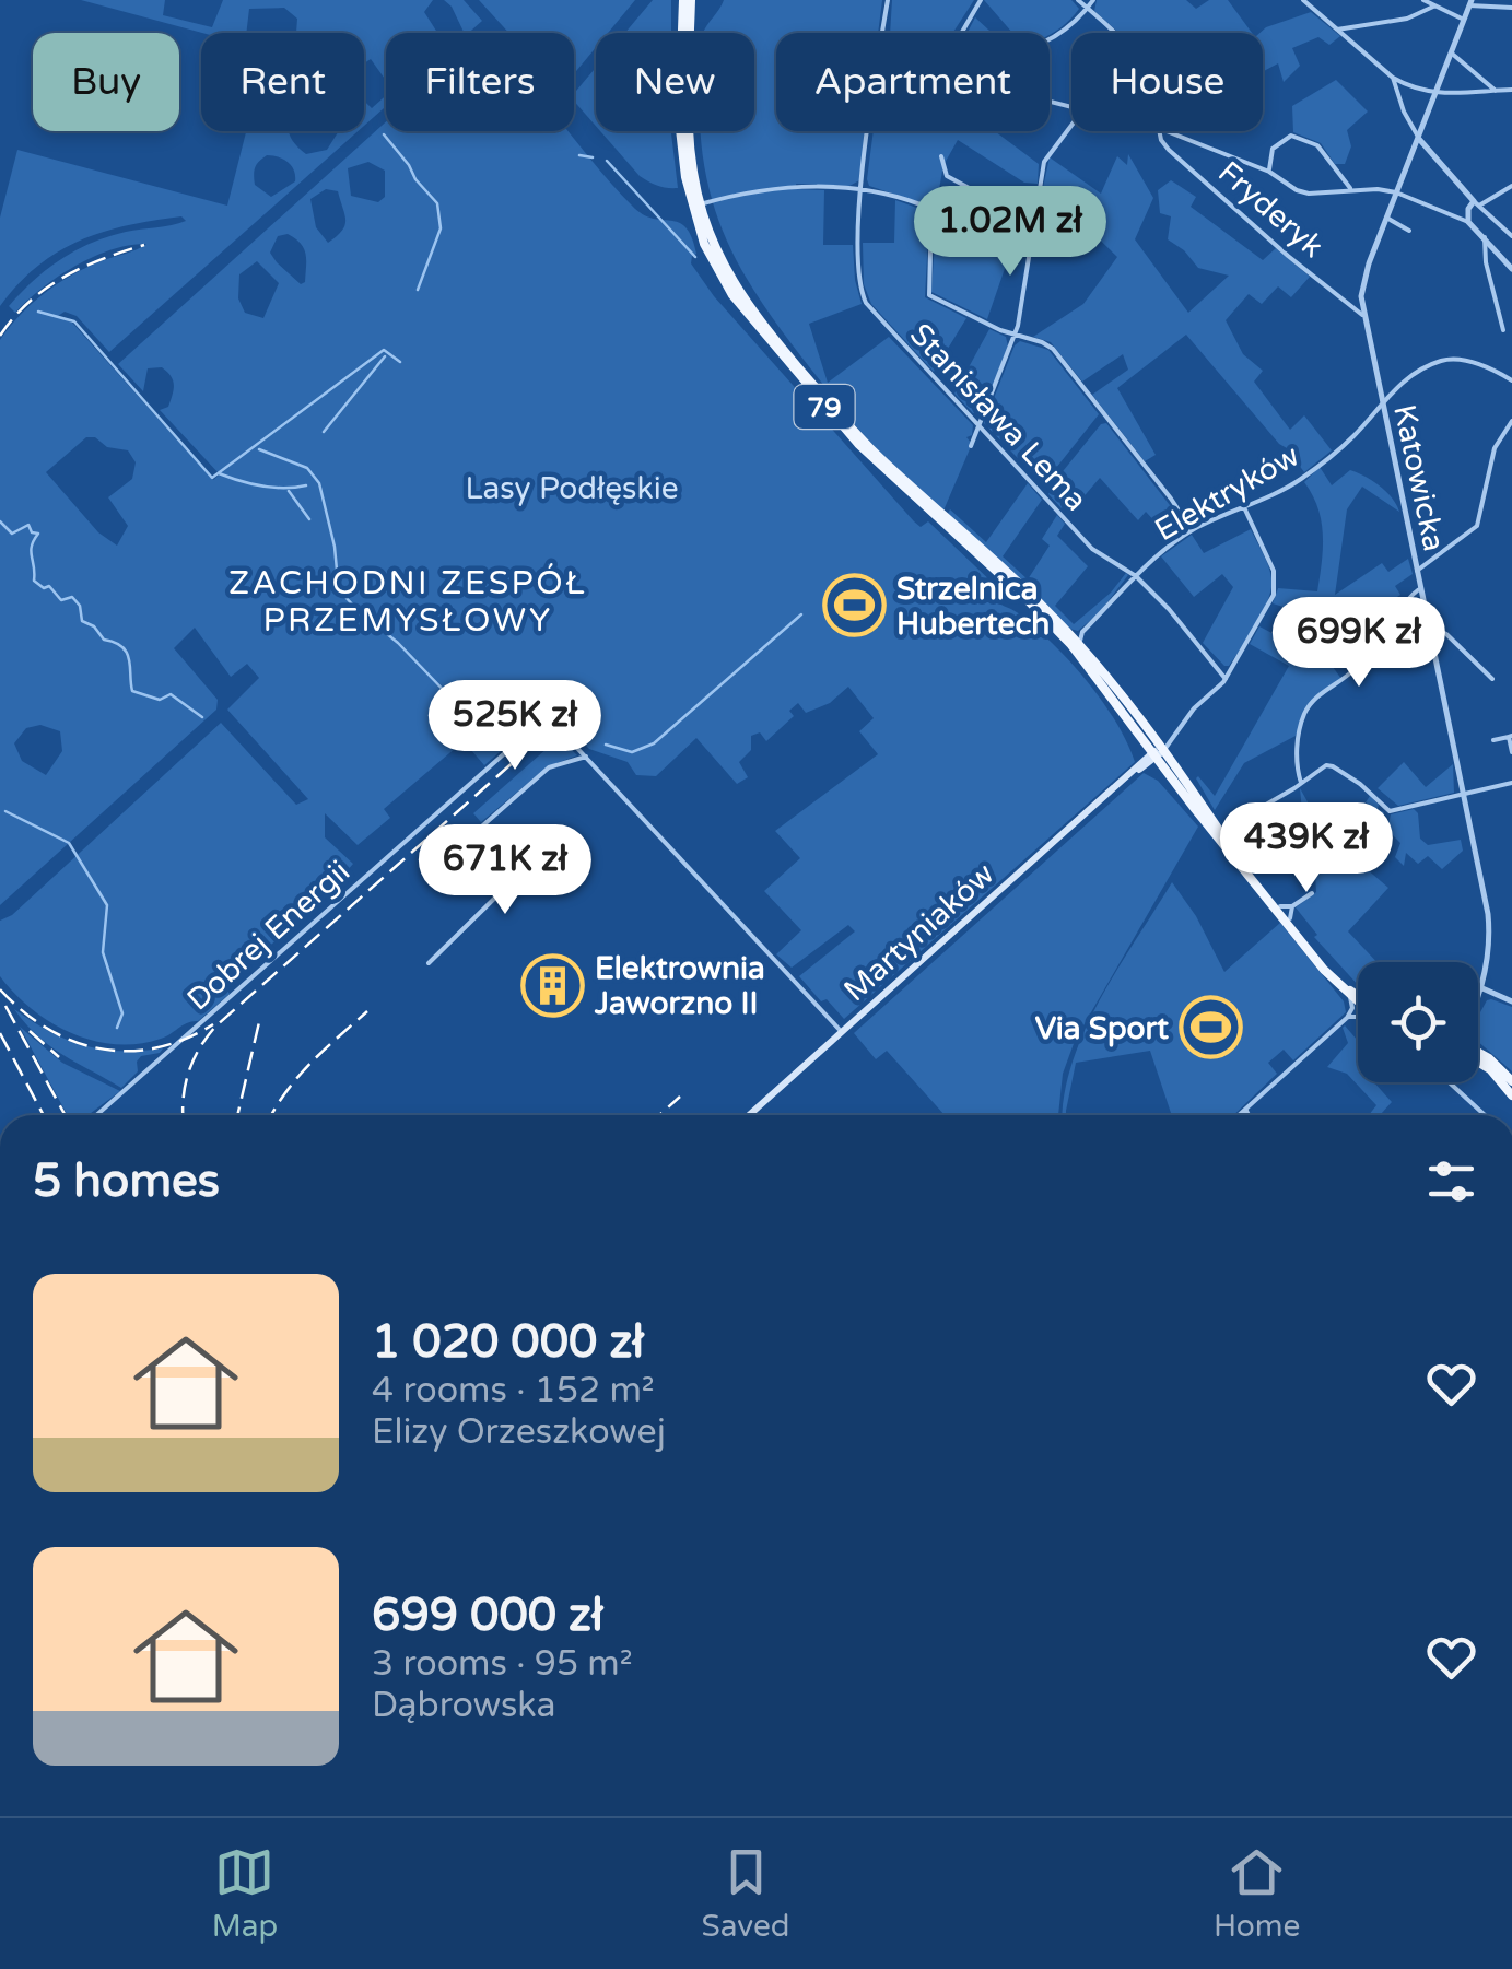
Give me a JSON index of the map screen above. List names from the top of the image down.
{
  "streets": {
    "main road": ["79", "Martyniaków"],
    "street": [
      "Fryderyk",
      "Stanisława Lema",
      "Katowicka",
      "Elektryków",
      "Dobrej Energii"
    ]
  },
  "crossings": [
    ["Fryderyk", "Katowicka"],
    ["79", "Elektryków"],
    ["79", "Martyniaków"],
    ["Stanisława Lema", "Elektryków"],
    ["Katowicka", "Elektryków"],
    ["Martyniaków", "Dobrej Energii"]
  ],
  "districts": ["ZACHODNI ZESPÓŁ PRZEMYSŁOWY"],
  "parks": ["Lasy Podłęskie"],
  "places": {
    "sports": ["Strzelnica Hubertech", "Via Sport"],
    "building": ["Elektrownia Jaworzno II"]
  },
  "page": {
    "chip": [
      "Buy",
      "Rent",
      "Filters",
      "New",
      "Apartment",
      "House"
    ],
    "price": [
      "1.02M zł",
      "699K zł",
      "525K zł",
      "439K zł",
      "671K zł"
    ],
    "heading": "5 homes",
    "list": [
      {
        "name": "1 020 000 zł",
        "note": "4 rooms · 152 m² · Elizy Orzeszkowej"
      },
      {
        "name": "699 000 zł",
        "note": "3 rooms · 95 m² · Dąbrowska"
      }
    ],
    "tabs": ["Map", "Saved", "Home"]
  }
}
